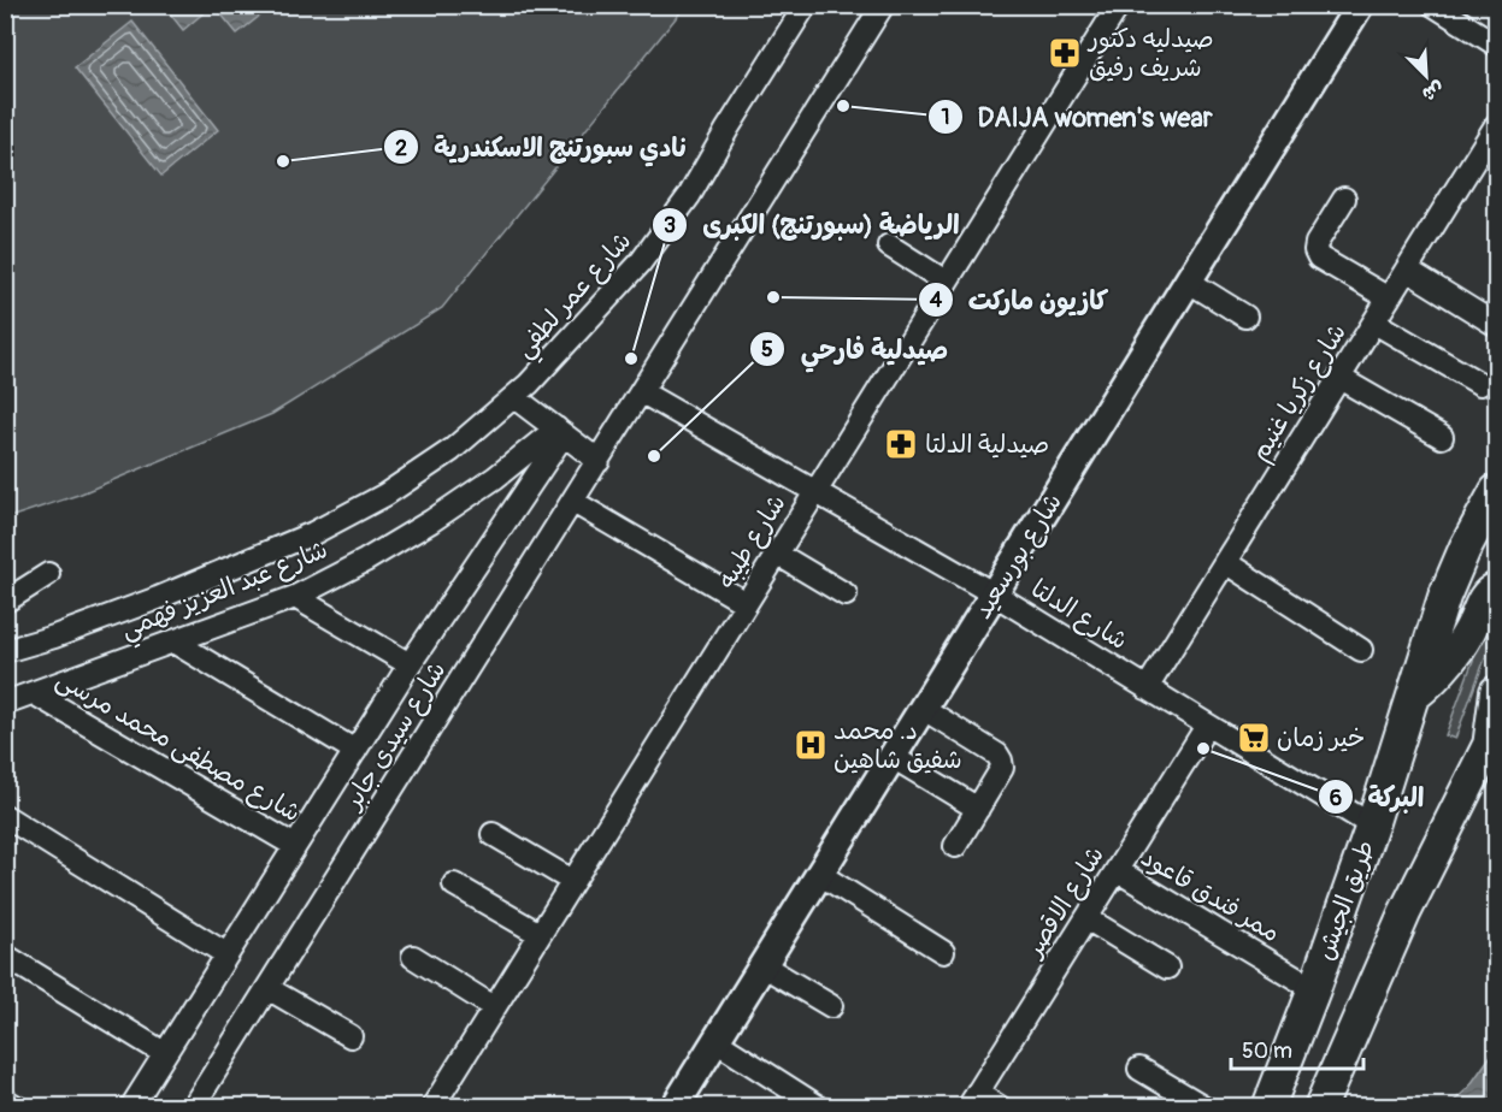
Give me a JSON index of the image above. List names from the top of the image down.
{
  "streets": {
    "highway": ["طريق الجيش"],
    "main road": ["شارع بورسعيد"],
    "street": [
      "شارع عمر لطفي",
      "شارع زكريا غنيم",
      "شارع طيبه",
      "شارع عبد العزيز فهمي",
      "شارع الدلتا",
      "شارع سيدى جابر",
      "شارع مصطفى محمد مرسى",
      "ممر فندق قاعود",
      "شارع الاقصر"
    ]
  },
  "crossings": [
    ["شارع زكريا غنيم", "شارع الدلتا"],
    ["شارع طيبه", "شارع الدلتا"],
    ["شارع بورسعيد", "شارع الدلتا"],
    ["شارع عبد العزيز فهمي", "شارع سيدى جابر"],
    ["شارع عبد العزيز فهمي", "شارع مصطفى محمد مرسى"],
    ["شارع الدلتا", "شارع سيدى جابر"],
    ["شارع الدلتا", "طريق الجيش"],
    ["شارع الدلتا", "شارع الاقصر"],
    ["شارع سيدى جابر", "شارع مصطفى محمد مرسى"],
    ["ممر فندق قاعود", "طريق الجيش"],
    ["ممر فندق قاعود", "شارع الاقصر"]
  ],
  "places": {
    "pharmacy": ["صيدليه دكتور شريف رفيق", "صيدلية الدلتا"],
    "other": [
      "DAIJA women's wear",
      "نادي سبورتنج الاسكندرية",
      "كازيون ماركت",
      "الرياضة (سبورتنج) الكبرى",
      "صيدلية فارحي",
      "البركة"
    ],
    "supermarket": ["خير زمان"],
    "hospital": ["د. محمد شفيق شاهين"]
  },
  "scale_bar": "50 m",
  "north": "bottom right"
}
